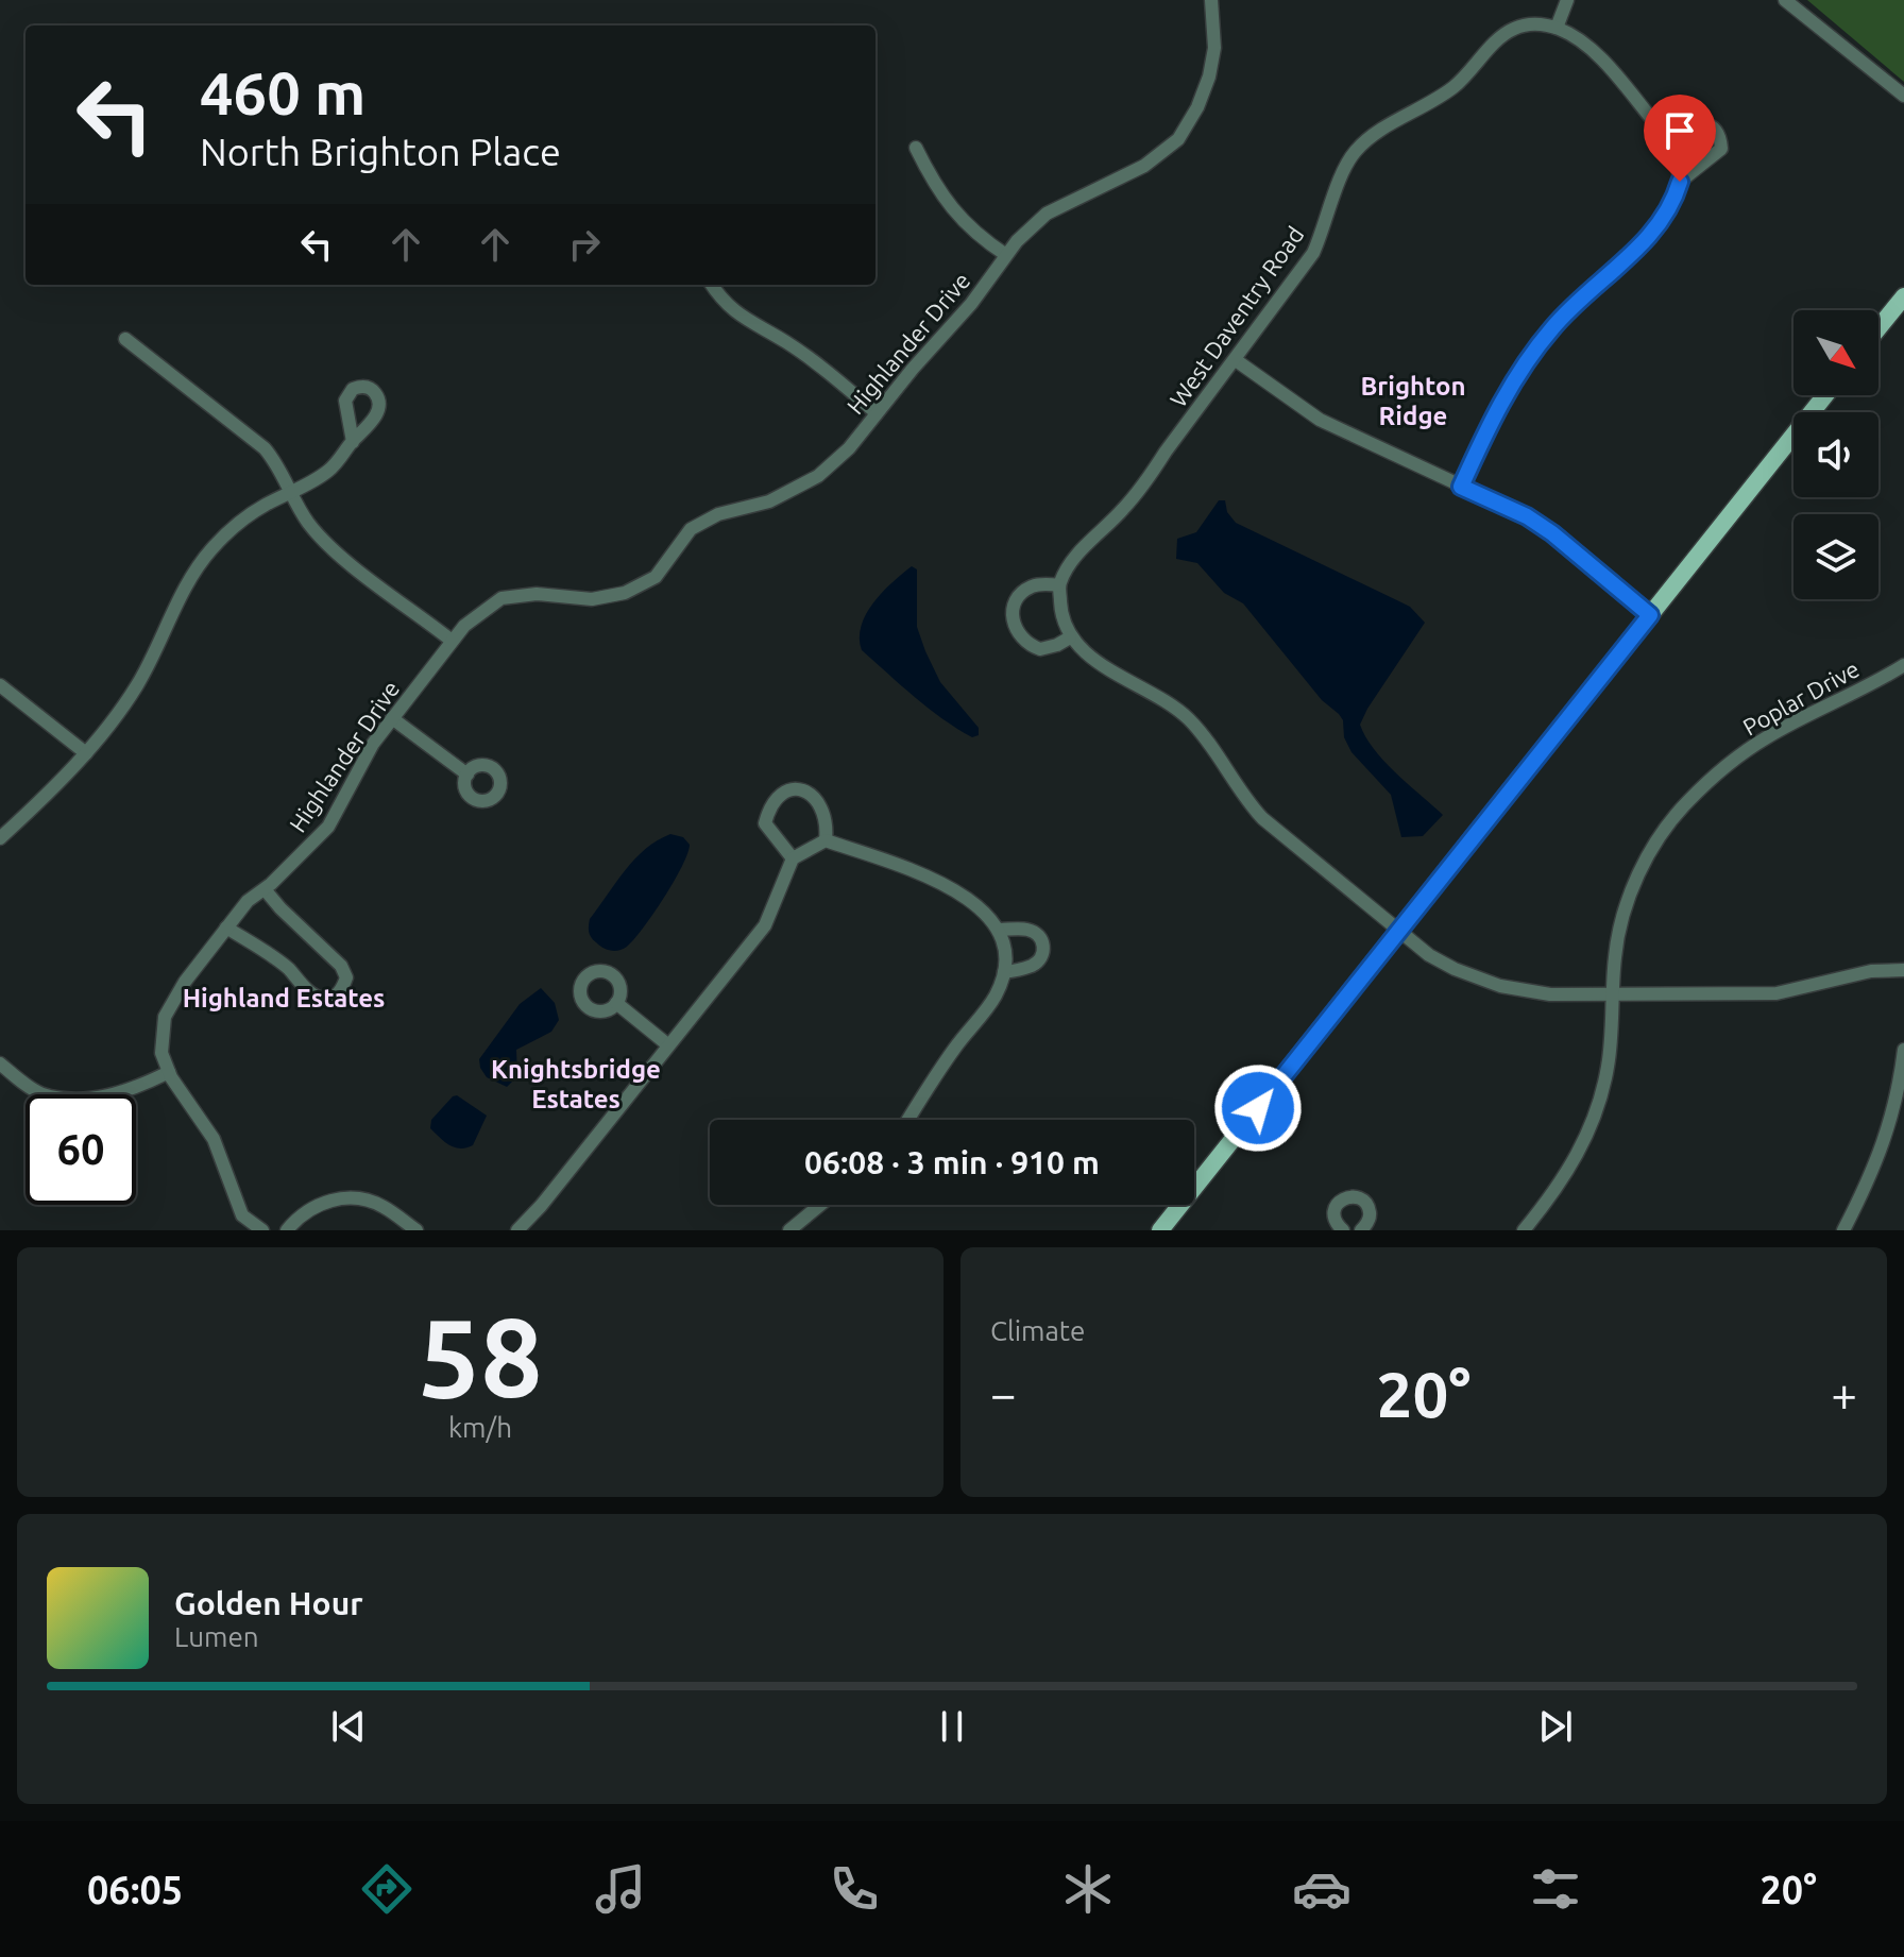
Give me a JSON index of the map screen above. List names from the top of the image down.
{
  "streets": {
    "street": ["West Daventry Road", "Highlander Drive", "Poplar Drive"]
  },
  "districts": ["Brighton Ridge", "Highland Estates", "Knightsbridge Estates"],
  "north": "bottom right",
  "page": {
    "turn": ["460 m", "North Brighton Place"],
    "limit": "60",
    "trip": "06:08 · 3 min · 910 m",
    "tile": [
      ["58", "km/h"],
      "Climate"
    ],
    "heat": ["−", "20°", "+"],
    "song": ["Golden Hour", "Lumen"],
    "tabs": ["06:05", "20°"]
  }
}
